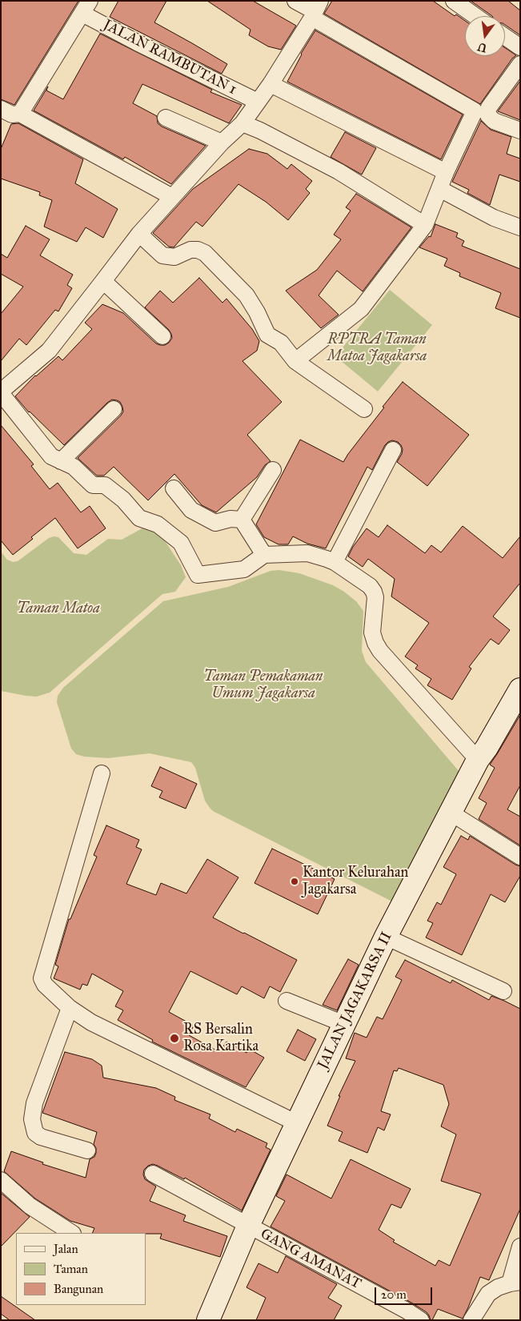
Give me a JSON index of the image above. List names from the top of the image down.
{
  "streets": {
    "street": ["JALAN RAMBUTAN 1", "JALAN JAGAKARSA II", "GANG AMANAT"]
  },
  "crossings": [
    ["JALAN JAGAKARSA II", "GANG AMANAT"]
  ],
  "parks": ["RPTRA Taman Matoa Jagakarsa", "Taman Matoa", "Taman Pemakaman Umum Jagakarsa"],
  "places": ["Kantor Kelurahan Jagakarsa", "RS Bersalin Rosa Kartika"],
  "legend": ["Jalan", "Taman", "Bangunan"],
  "scale_bar": "20 m",
  "north": "bottom"
}
